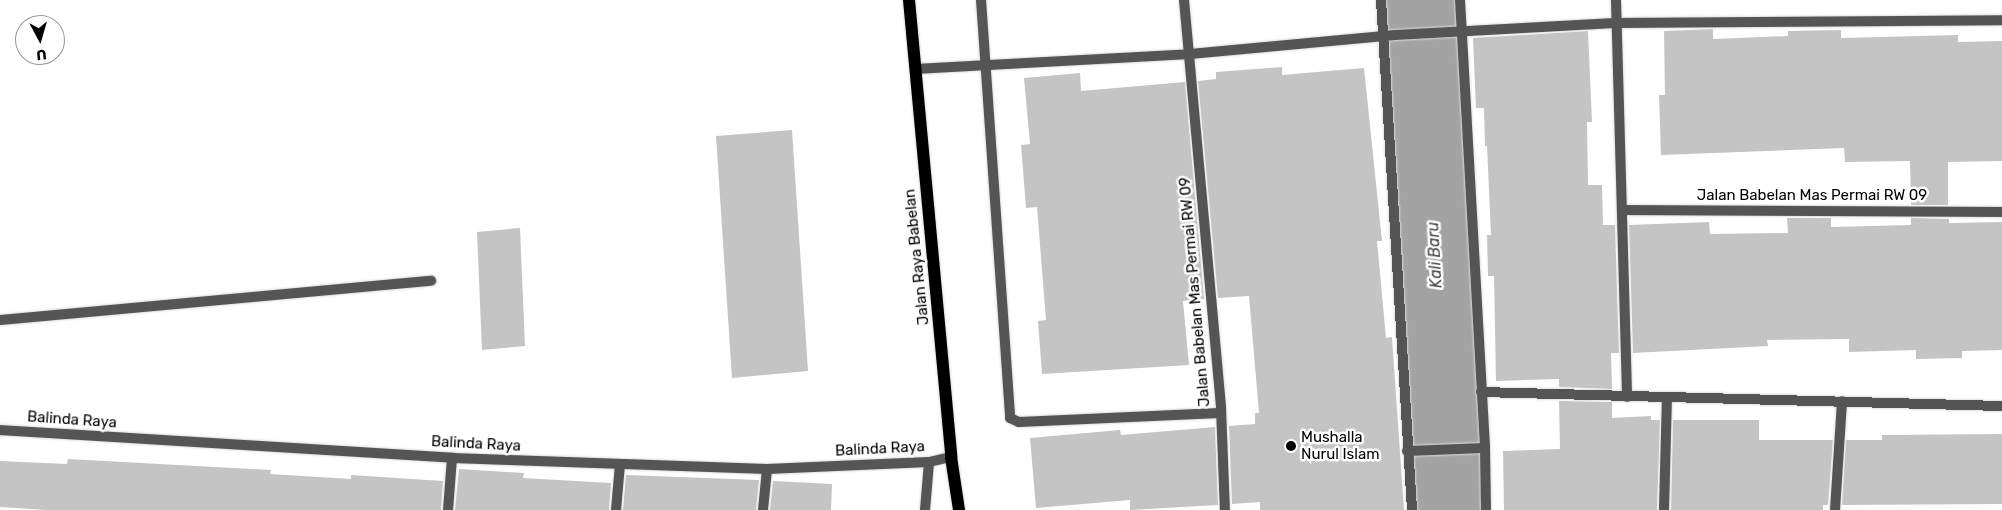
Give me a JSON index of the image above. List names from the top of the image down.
{
  "streets": {
    "main road": ["Jalan Raya Babelan"],
    "street": ["Jalan Babelan Mas Permai RW 09", "Balinda Raya"]
  },
  "crossings": [
    ["Jalan Raya Babelan", "Balinda Raya"]
  ],
  "water": ["Kali Baru"],
  "places": ["Mushalla Nurul Islam"],
  "north": "bottom"
}
